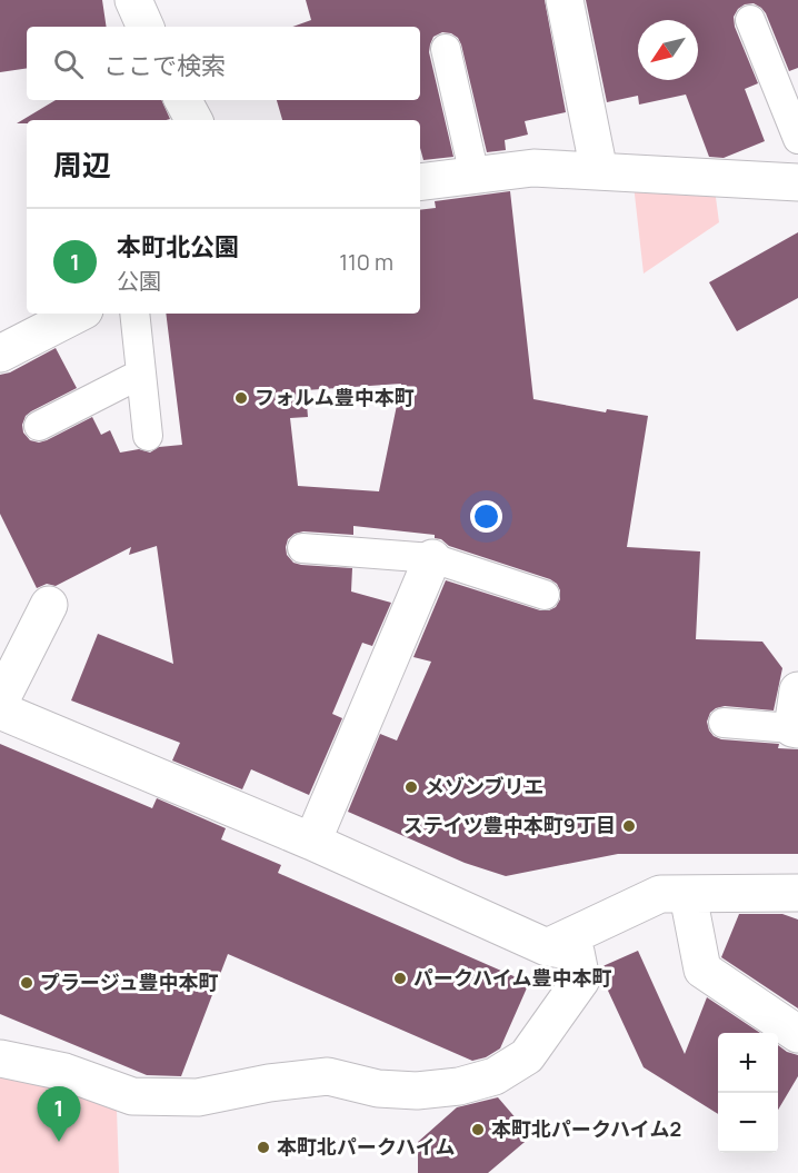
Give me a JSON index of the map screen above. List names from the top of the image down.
{
  "places": [
    "フォルム豊中本町",
    "メゾンブリエ",
    "ステイツ豊中本町9丁目",
    "パークハイム豊中本町",
    "プラージュ豊中本町",
    "本町北パークハイム2",
    "本町北パークハイム"
  ],
  "north": "bottom left",
  "page": {
    "search": "ここで検索",
    "heading": "周辺",
    "list": [
      {
        "mark": "1",
        "name": "本町北公園",
        "note": "公園",
        "value": "110 m"
      }
    ],
    "map_buttons": ["+", "−"],
    "pins": "1"
  }
}
